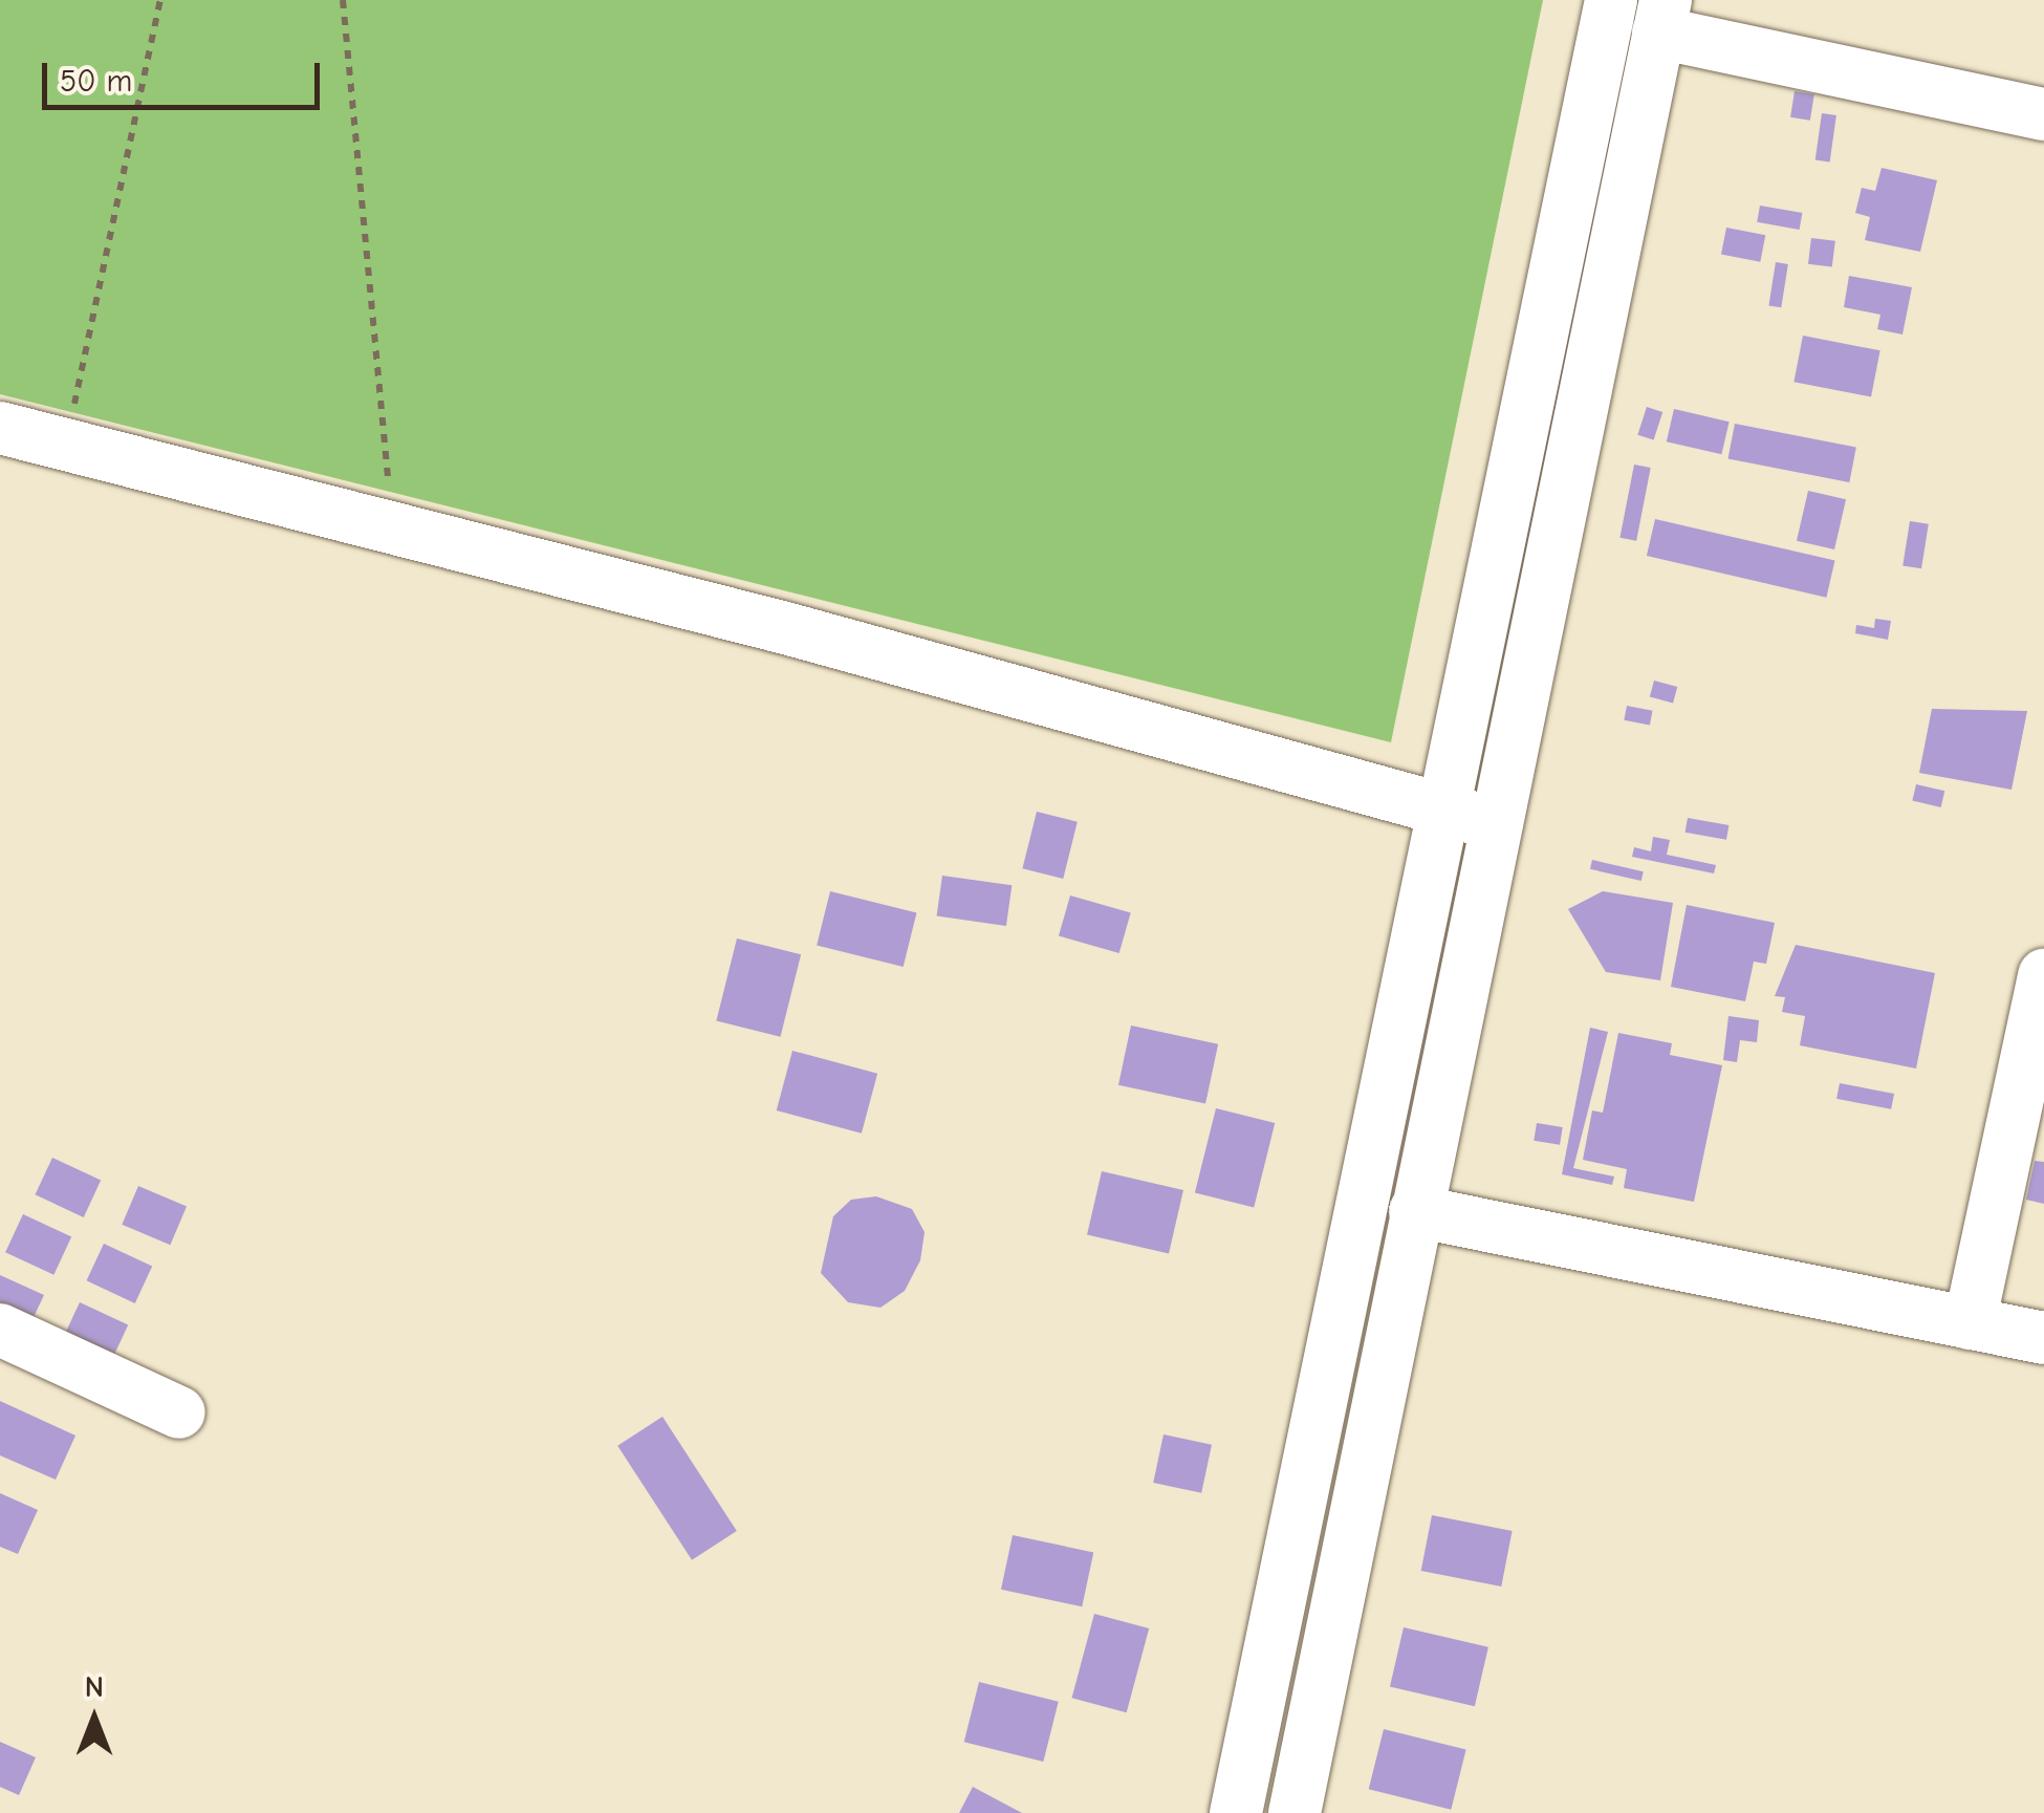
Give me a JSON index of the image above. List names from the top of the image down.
{
  "scale_bar": "50 m",
  "north": "top"
}
